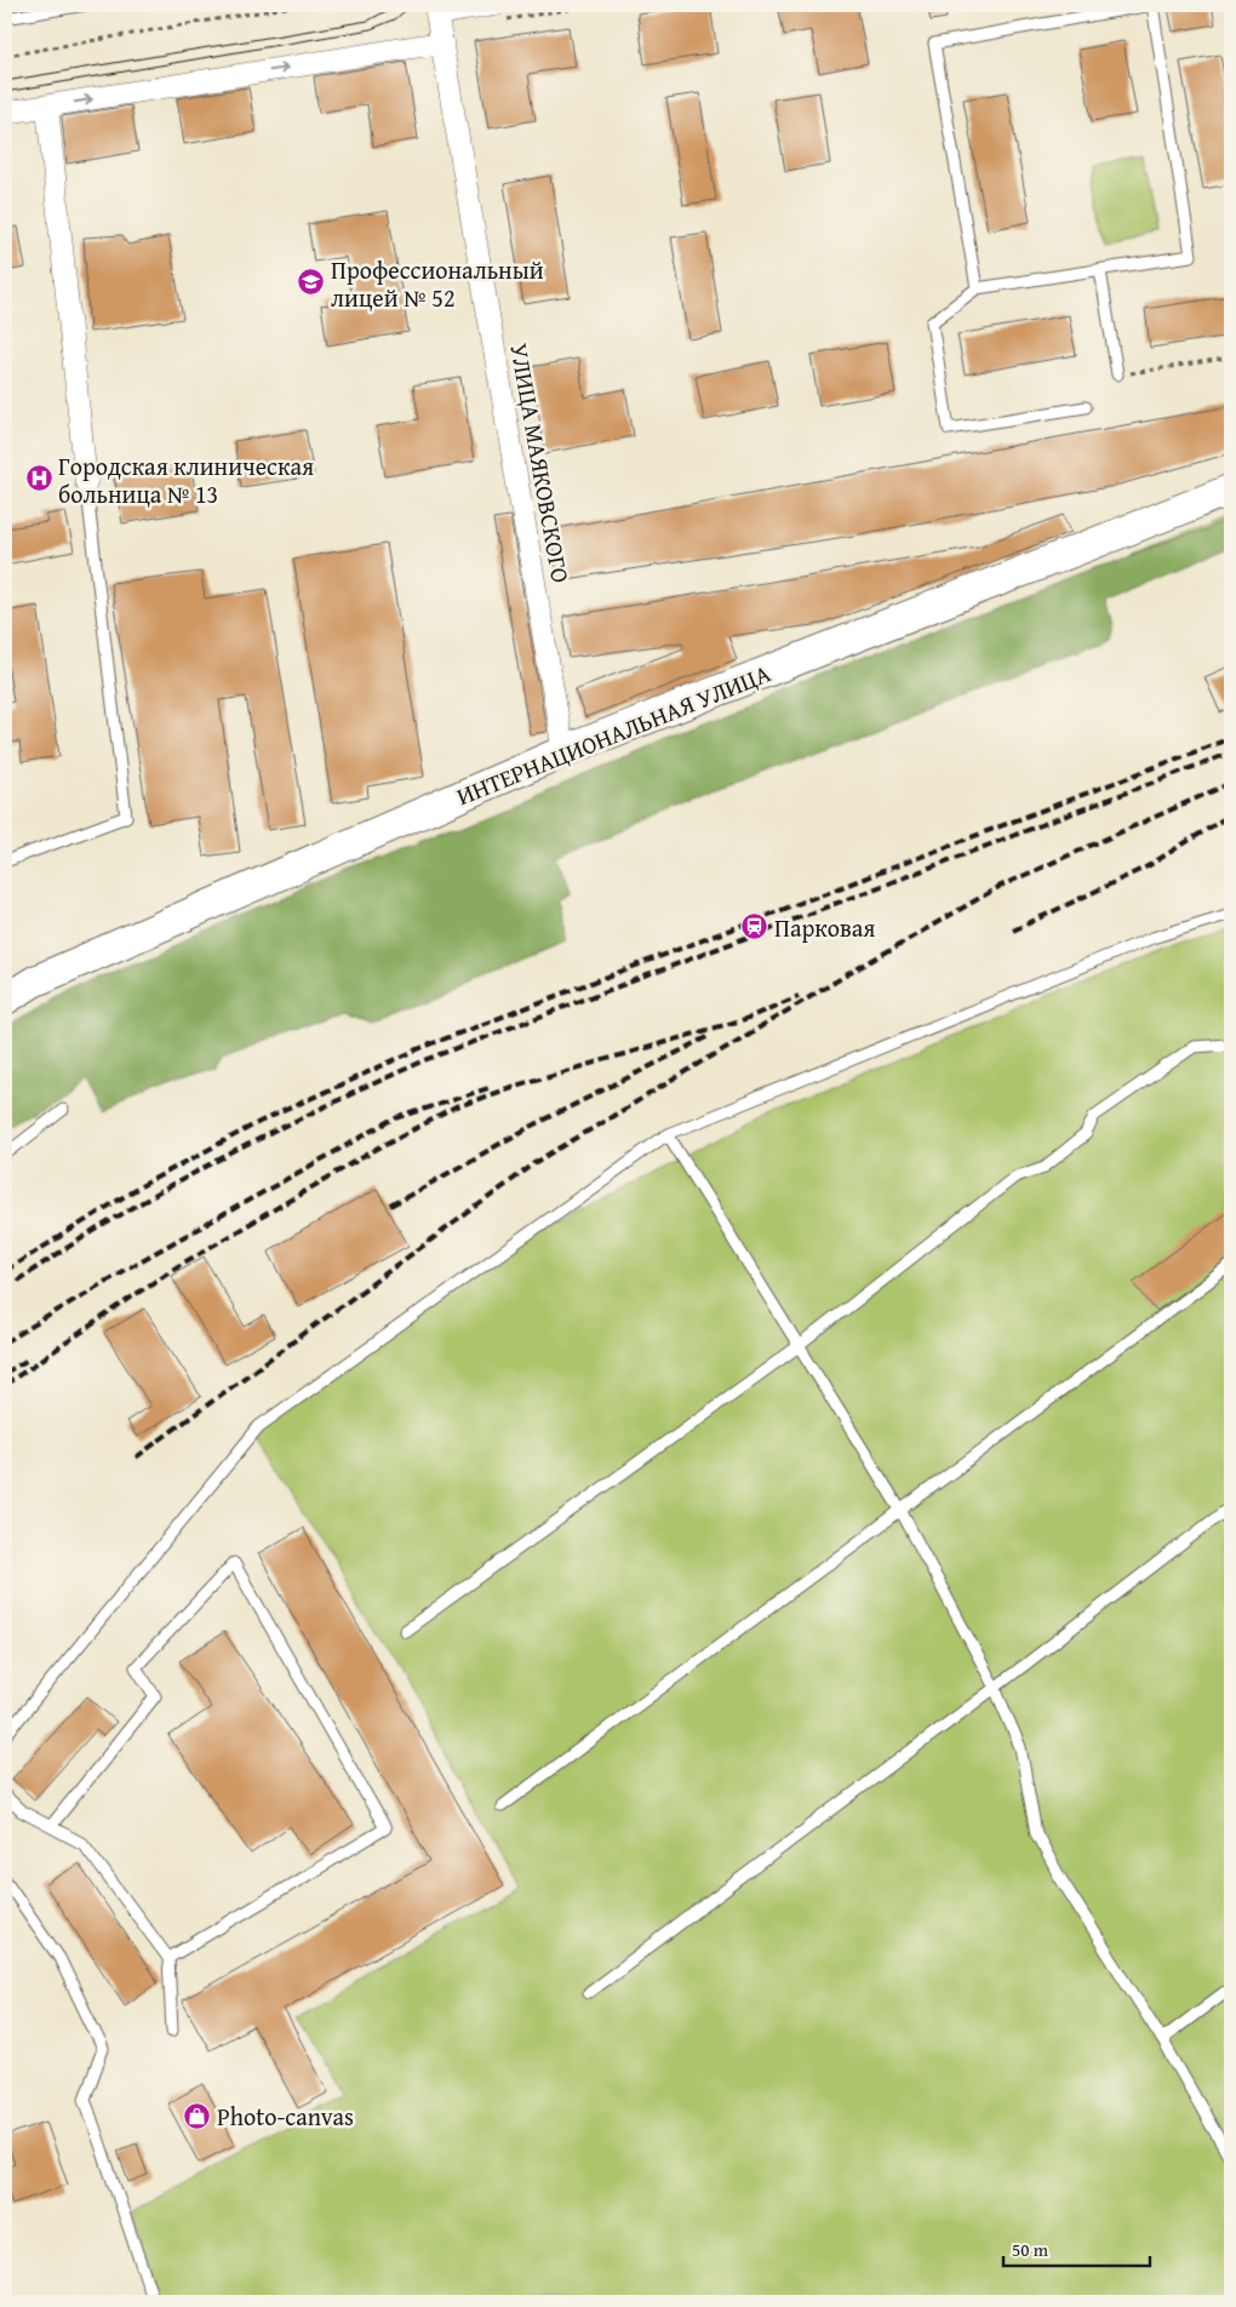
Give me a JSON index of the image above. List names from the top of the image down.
{
  "streets": {
    "main road": ["ИНТЕРНАЦИОНАЛЬНАЯ УЛИЦА"],
    "street": ["УЛИЦА МАЯКОВСКОГО"]
  },
  "crossings": [
    ["УЛИЦА МАЯКОВСКОГО", "ИНТЕРНАЦИОНАЛЬНАЯ УЛИЦА"]
  ],
  "places": {
    "school or university": ["Профессиональный лицей № 52"],
    "hospital": ["Городская клиническая больница № 13"],
    "station": ["Парковая"],
    "shop": ["Photo-canvas"]
  },
  "scale_bar": "50 m"
}
